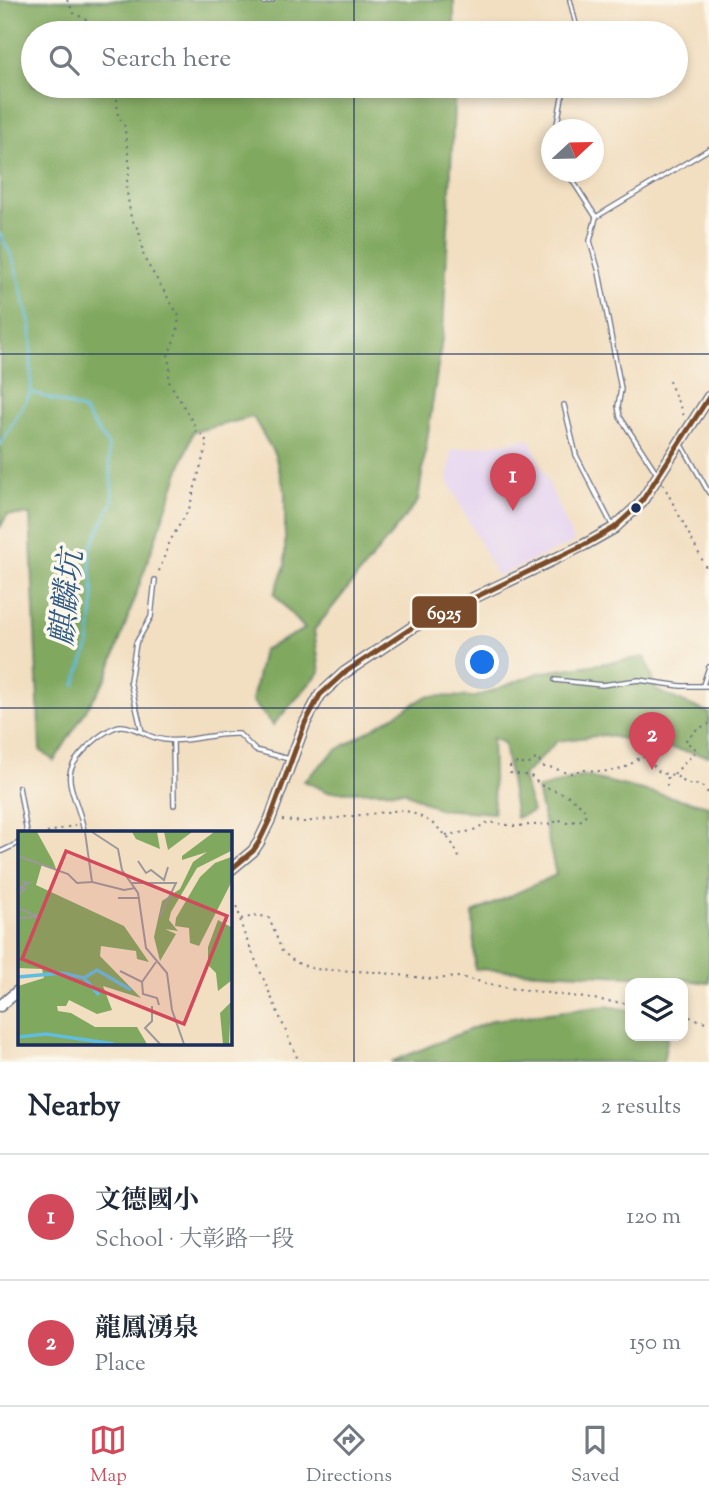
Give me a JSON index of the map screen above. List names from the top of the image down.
{
  "water": ["麒麟坑"],
  "lines": ["transit line 6925"],
  "north": "right",
  "page": {
    "search": "Search here",
    "pins": ["1", "2"],
    "heading": ["Nearby", "2 results"],
    "list": [
      {
        "mark": "1",
        "name": "文德國小",
        "note": "School · 大彰路一段",
        "value": "120 m"
      },
      {
        "mark": "2",
        "name": "龍鳳湧泉",
        "note": "Place",
        "value": "150 m"
      }
    ],
    "nav": ["Map", "Directions", "Saved"]
  }
}
